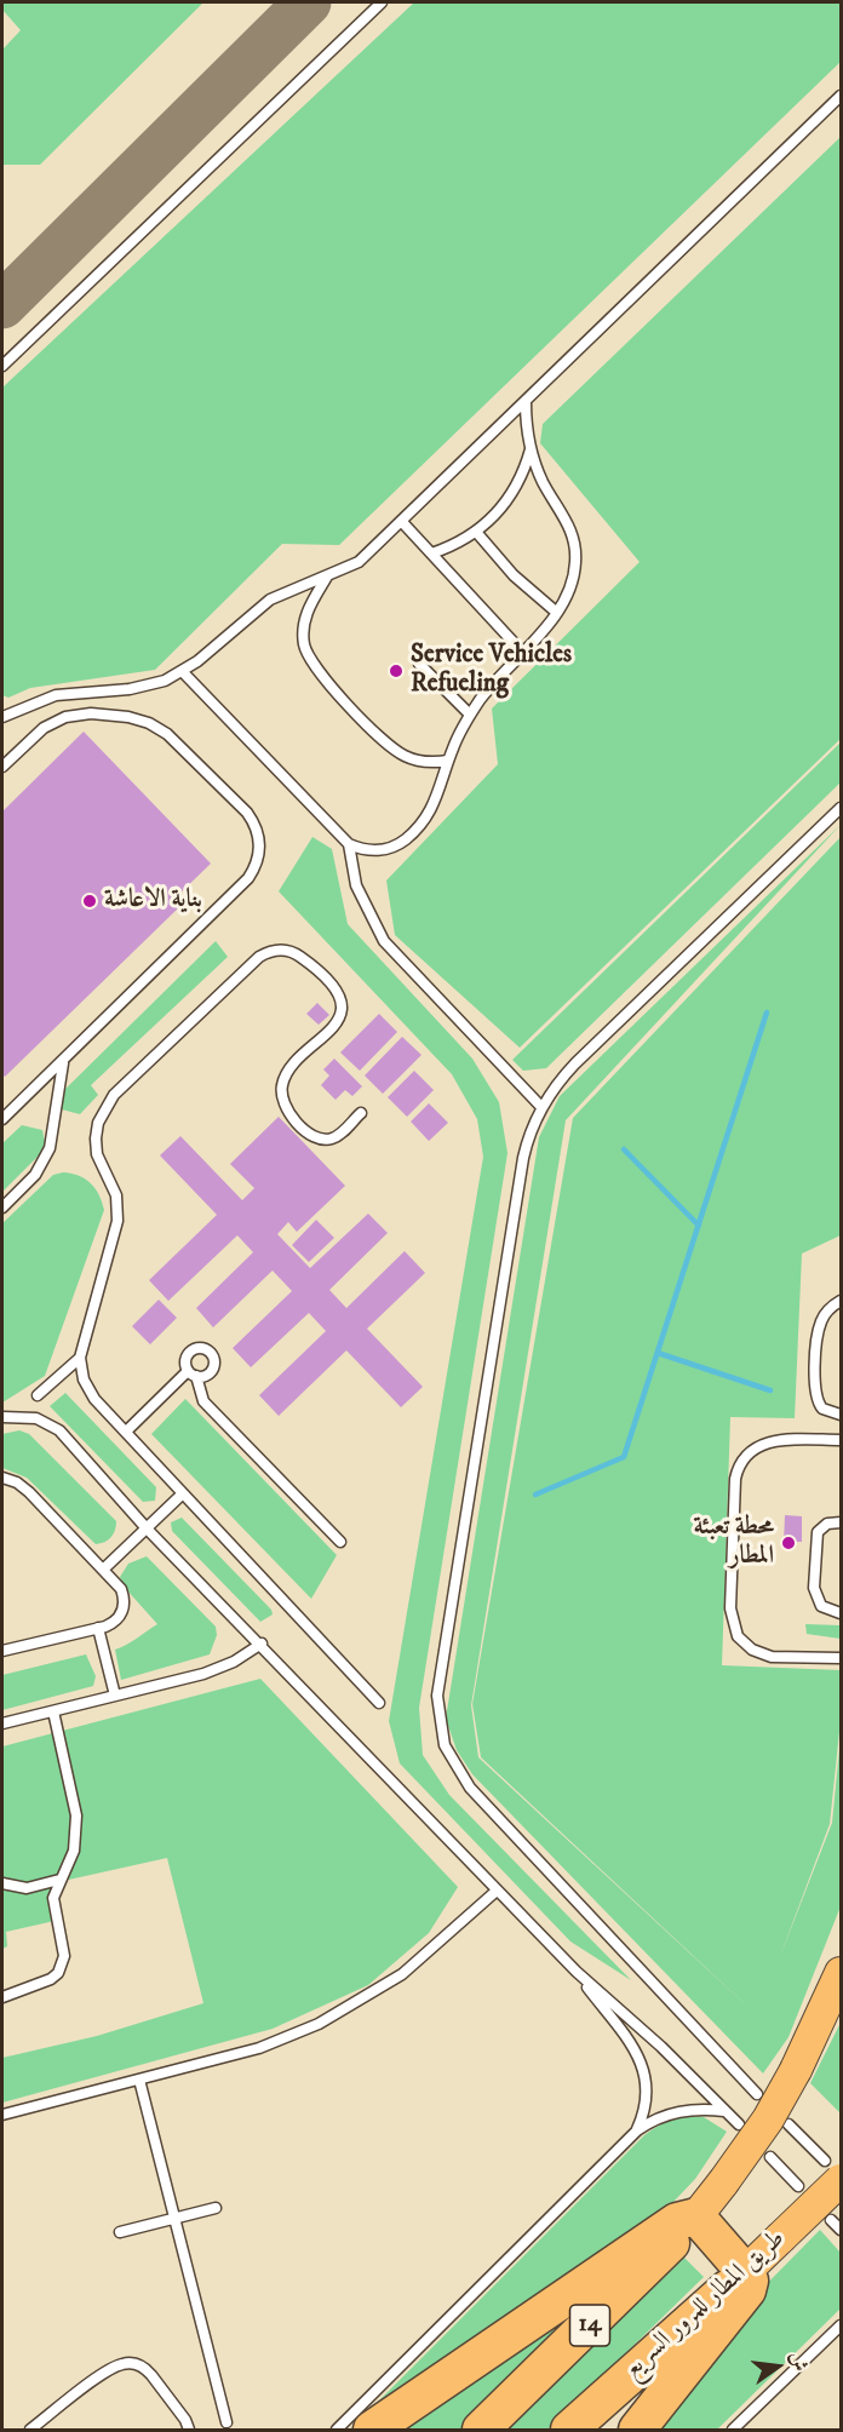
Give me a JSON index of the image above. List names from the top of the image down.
{
  "streets": {
    "highway": ["طريق المطار للمرور السريع", "14"]
  },
  "places": ["Service Vehicles Refueling", "بناية الاعاشة", "محطة تعبئة المطار"],
  "north": "right"
}
